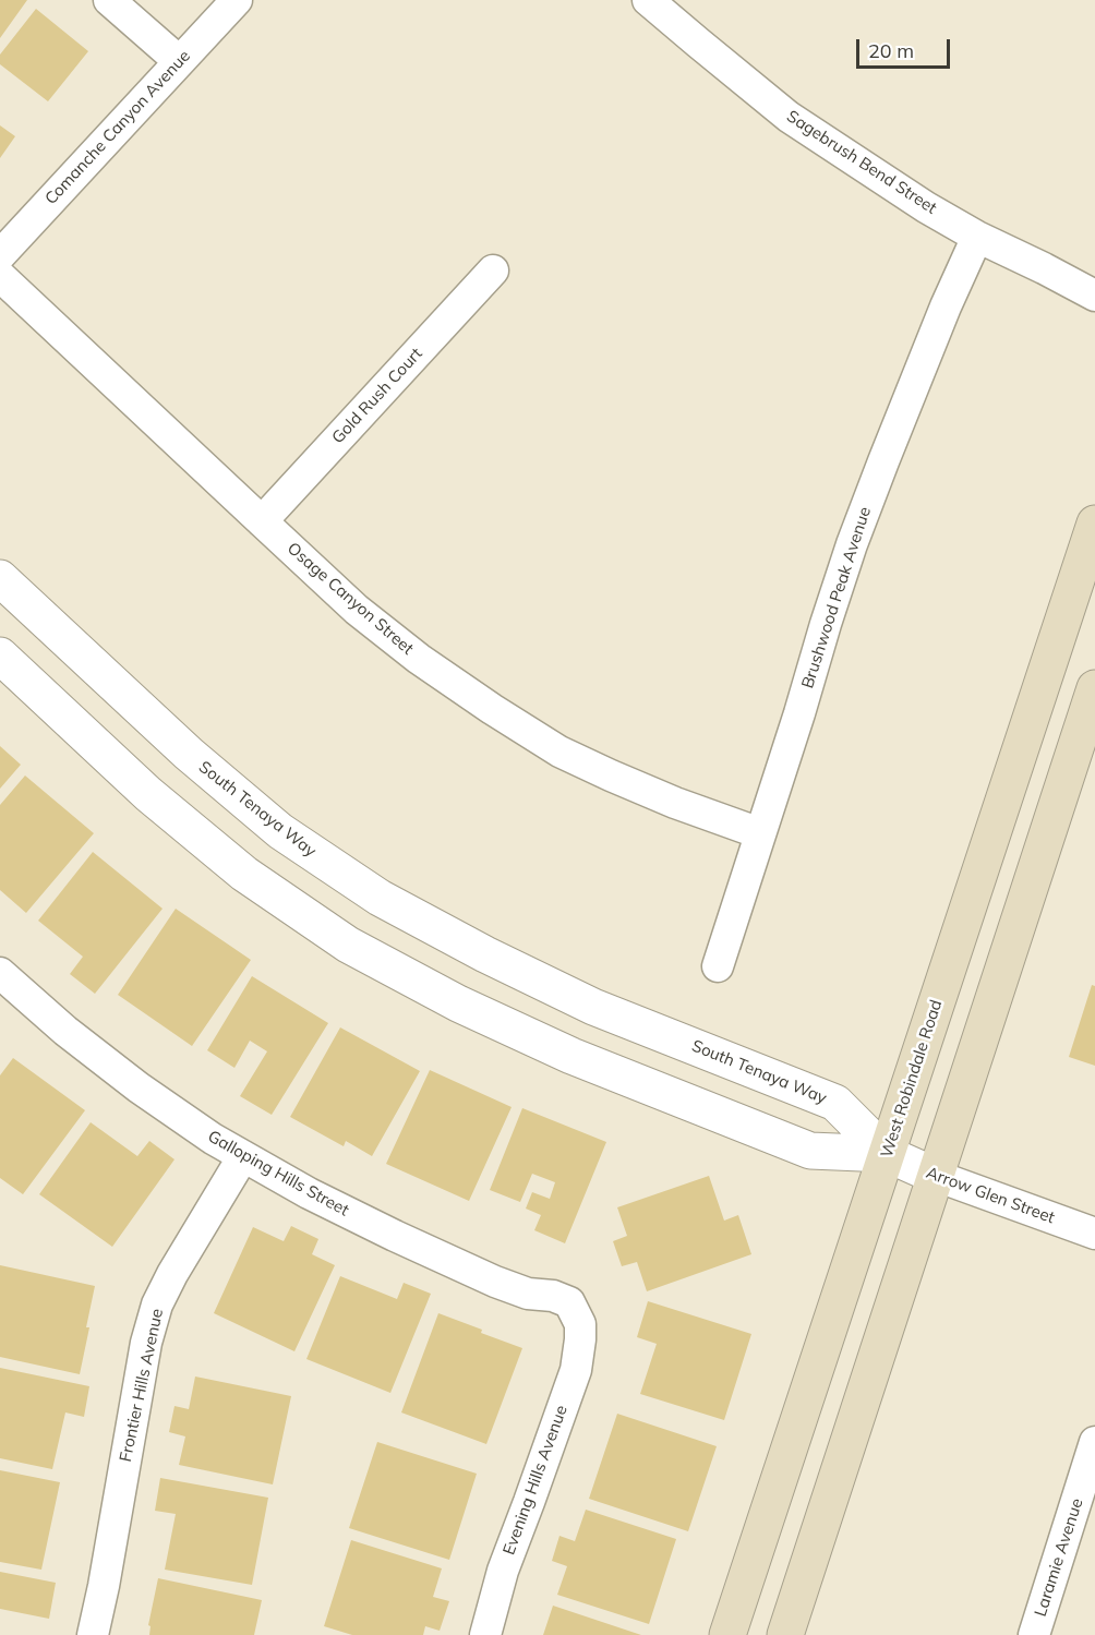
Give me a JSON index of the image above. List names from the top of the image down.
{
  "streets": {
    "main road": ["West Robindale Road"],
    "street": [
      "Comanche Canyon Avenue",
      "Sagebrush Bend Street",
      "Gold Rush Court",
      "Brushwood Peak Avenue",
      "Osage Canyon Street",
      "South Tenaya Way",
      "Galloping Hills Street",
      "Arrow Glen Street",
      "Frontier Hills Avenue",
      "Evening Hills Avenue",
      "Laramie Avenue"
    ]
  },
  "crossings": [
    ["Sagebrush Bend Street", "Brushwood Peak Avenue"],
    ["Gold Rush Court", "Osage Canyon Street"],
    ["Brushwood Peak Avenue", "Osage Canyon Street"],
    ["South Tenaya Way", "West Robindale Road"],
    ["South Tenaya Way", "Arrow Glen Street"],
    ["West Robindale Road", "Arrow Glen Street"],
    ["Galloping Hills Street", "Frontier Hills Avenue"],
    ["Galloping Hills Street", "Evening Hills Avenue"]
  ],
  "scale_bar": "20 m"
}
